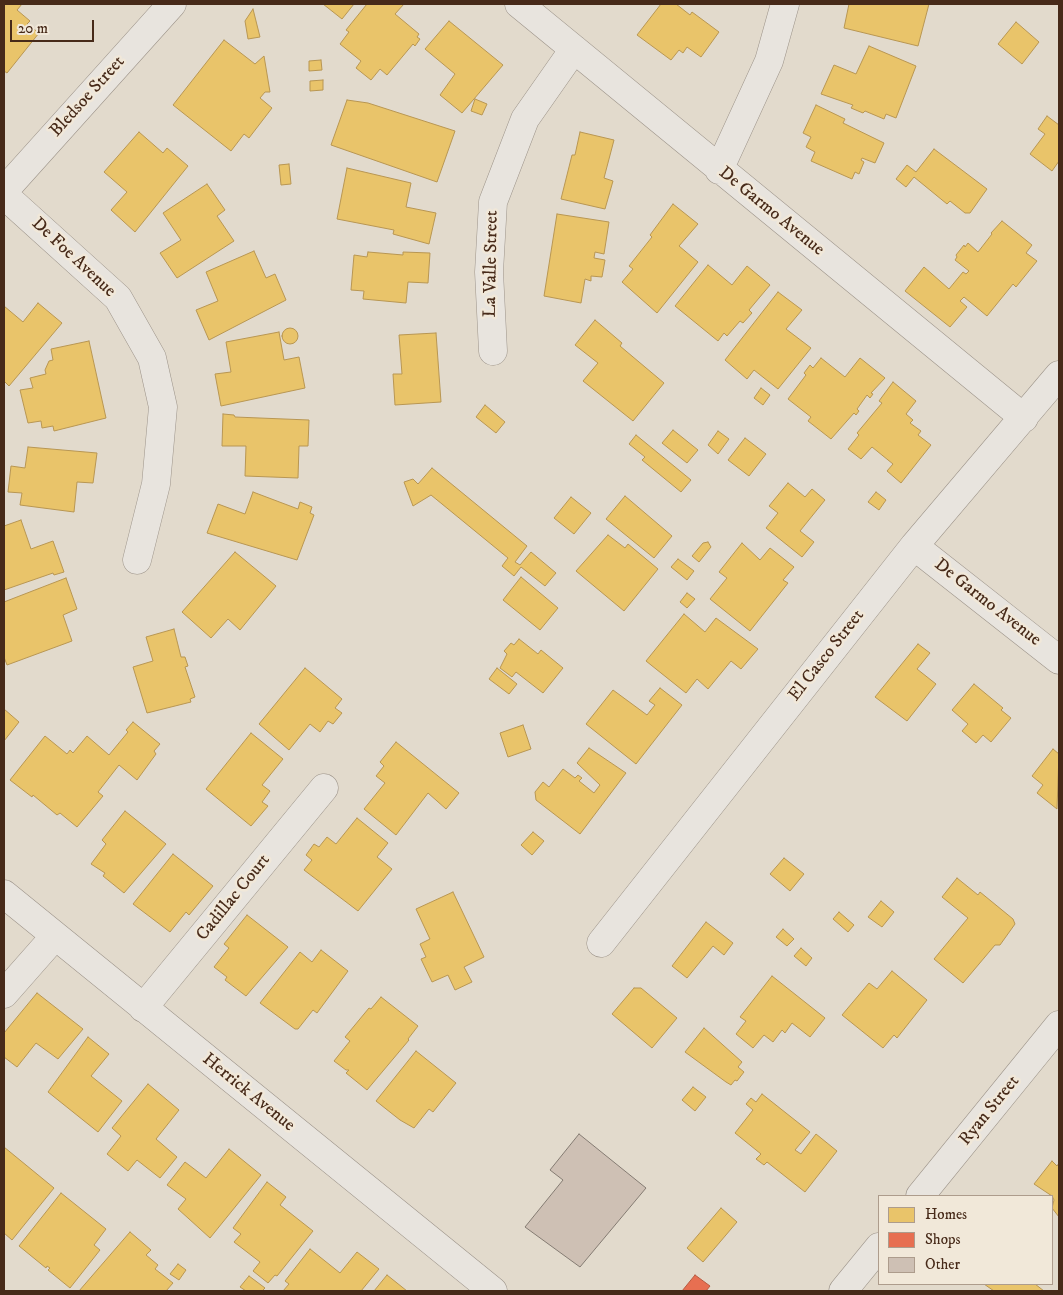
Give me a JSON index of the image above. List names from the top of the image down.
{
  "streets": {
    "street": [
      "Bledsoe Street",
      "De Garmo Avenue",
      "De Foe Avenue",
      "La Valle Street",
      "El Casco Street",
      "Cadillac Court",
      "Herrick Avenue",
      "Ryan Street"
    ]
  },
  "crossings": [
    ["Bledsoe Street", "De Foe Avenue"],
    ["De Garmo Avenue", "La Valle Street"],
    ["De Garmo Avenue", "El Casco Street"],
    ["Cadillac Court", "Herrick Avenue"]
  ],
  "legend": ["Homes", "Shops", "Other"],
  "scale_bar": "20 m"
}
